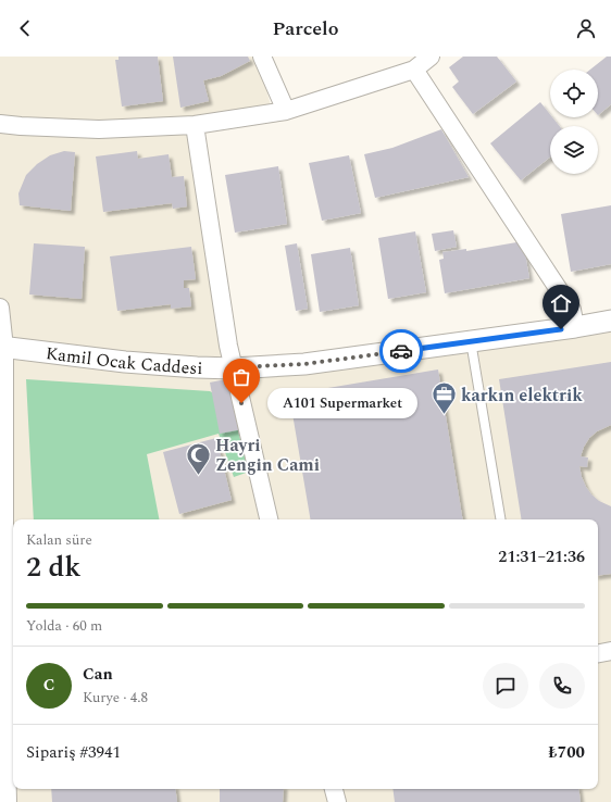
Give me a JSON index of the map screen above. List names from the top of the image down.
{
  "streets": {
    "street": ["Kamil Ocak Caddesi"]
  },
  "places": {
    "other": ["A101 Supermarket"],
    "office": ["karkın elektrik"],
    "mosque": ["Hayri Zengin Cami"]
  },
  "page": {
    "header": "Parcelo",
    "bubble": "A101 Supermarket",
    "heading": ["2 dk", "Kalan süre", "21:31–21:36"],
    "panel": [
      "Can",
      "Kurye · 4.8",
      "Sipariş #3941",
      "₺700"
    ],
    "bar": "Yolda · 60 m",
    "round": "C"
  }
}
